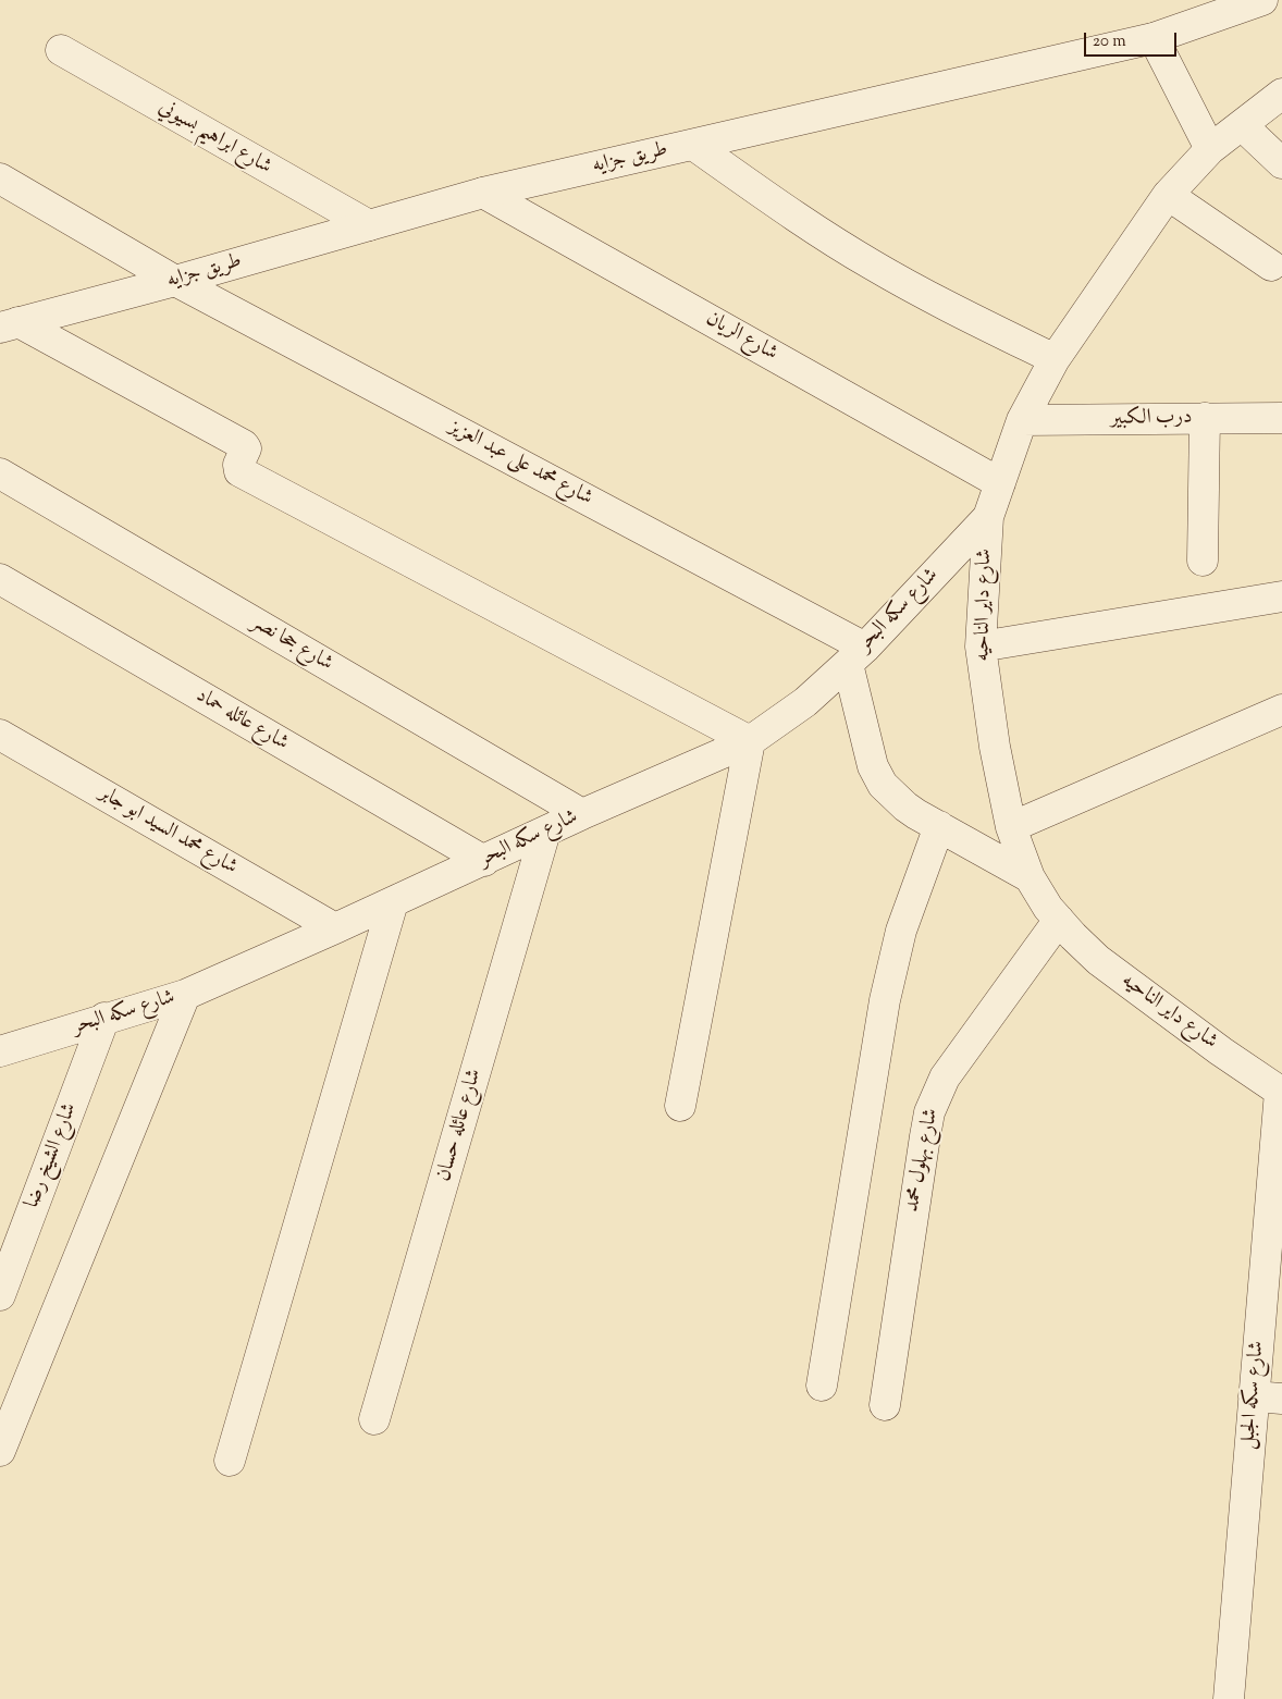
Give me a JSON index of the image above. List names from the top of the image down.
{
  "streets": {
    "street": [
      "شارع ابراهيم بسيوني",
      "طريق جزايه",
      "شارع الريان",
      "درب الكبير",
      "شارع محمد على عبد العزيز",
      "شارع داير الناحيه",
      "شارع سكه البحر",
      "شارع جحا نصر",
      "شارع عائله حماد",
      "شارع محمد السيد ابو جابر",
      "شارع عائله حسان",
      "شارع الشيخ رضا",
      "شارع بهلول محمد",
      "شارع سكه الجبل"
    ]
  },
  "crossings": [
    ["شارع ابراهيم بسيوني", "طريق جزايه"],
    ["طريق جزايه", "شارع الريان"],
    ["طريق جزايه", "شارع محمد على عبد العزيز"],
    ["شارع الريان", "شارع داير الناحيه"],
    ["درب الكبير", "شارع داير الناحيه"],
    ["شارع محمد على عبد العزيز", "شارع سكه البحر"],
    ["شارع داير الناحيه", "شارع سكه البحر"],
    ["شارع داير الناحيه", "شارع بهلول محمد"],
    ["شارع داير الناحيه", "شارع سكه الجبل"],
    ["شارع سكه البحر", "شارع جحا نصر"],
    ["شارع سكه البحر", "شارع عائله حماد"],
    ["شارع سكه البحر", "شارع محمد السيد ابو جابر"],
    ["شارع سكه البحر", "شارع عائله حسان"],
    ["شارع سكه البحر", "شارع الشيخ رضا"]
  ],
  "scale_bar": "20 m"
}
